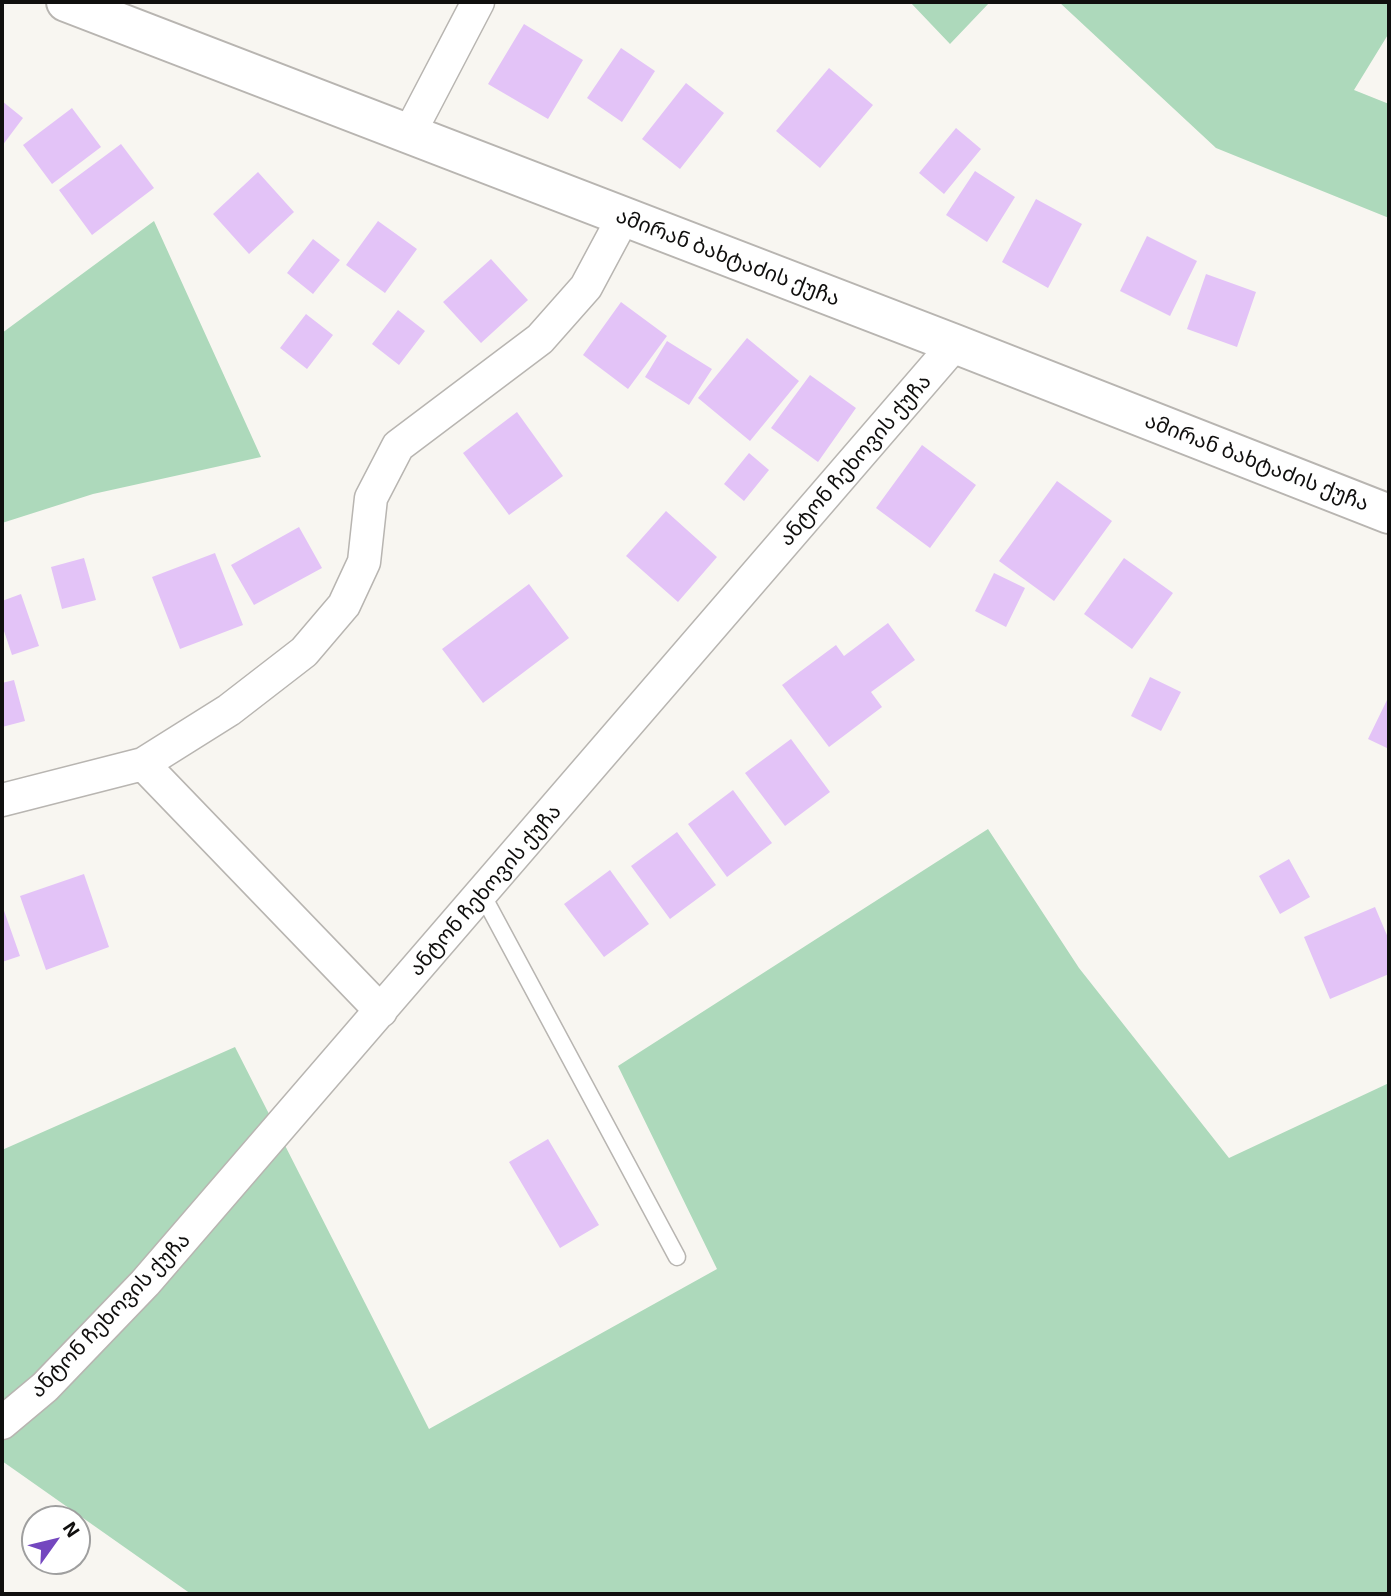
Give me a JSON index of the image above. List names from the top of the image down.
{
  "streets": {
    "street": ["ამირან ბახტაძის ქუჩა", "ანტონ ჩეხოვის ქუჩა"]
  },
  "crossings": [
    ["ამირან ბახტაძის ქუჩა", "ანტონ ჩეხოვის ქუჩა"]
  ],
  "north": "top right"
}
